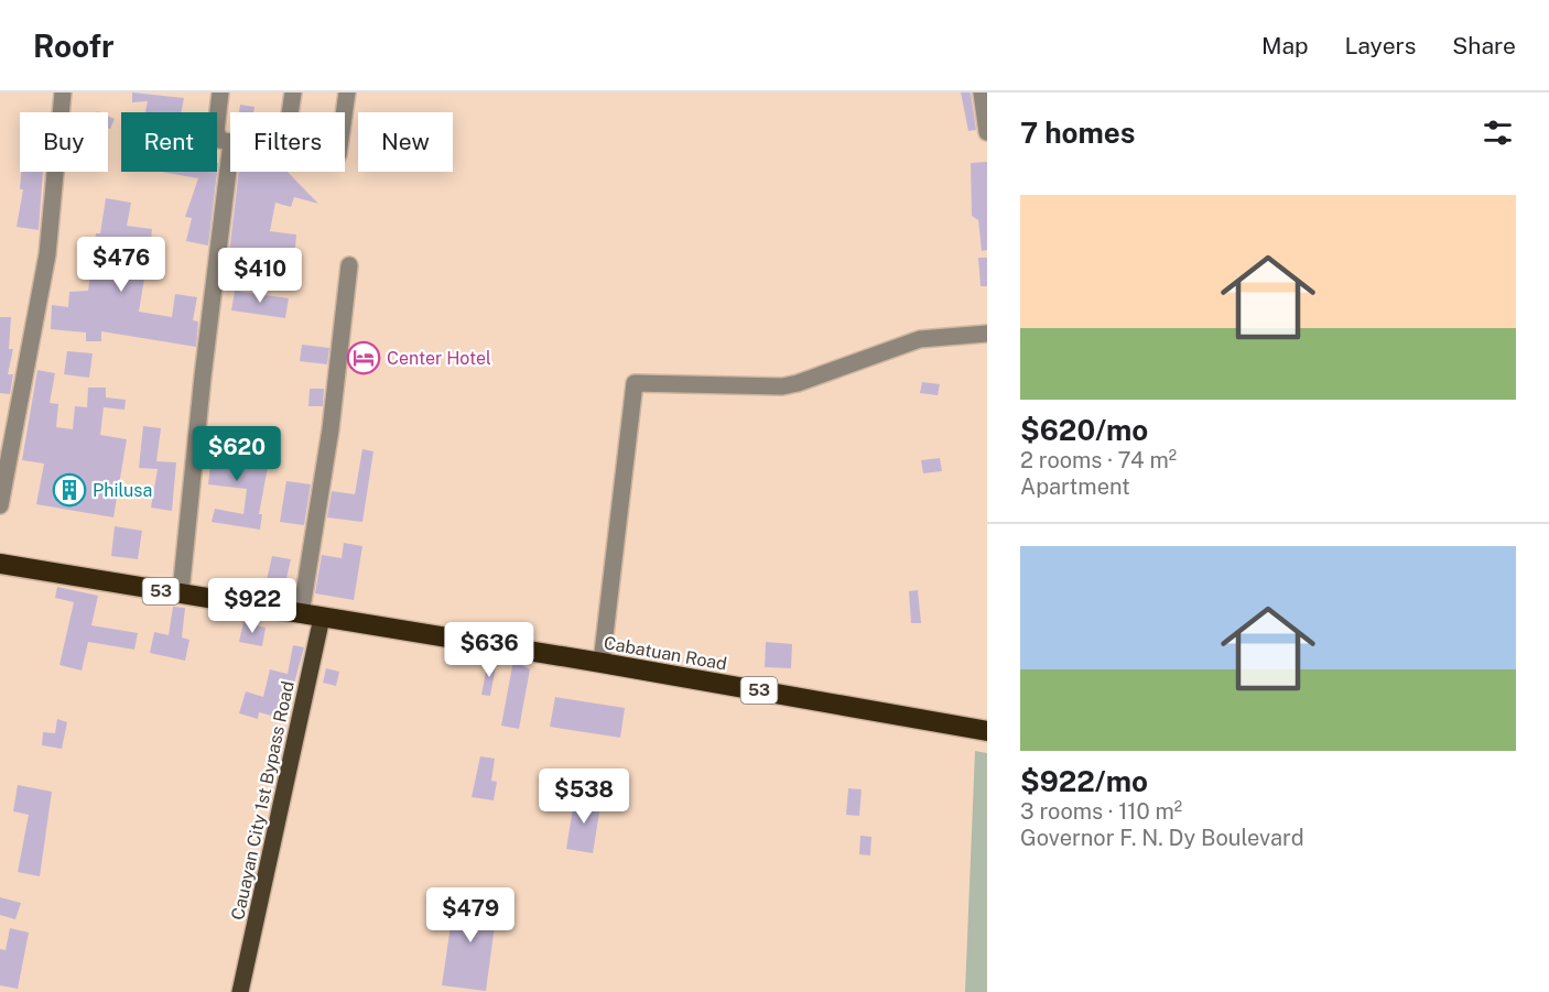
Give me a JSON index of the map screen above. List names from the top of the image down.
{
  "streets": {
    "highway": ["53", "Cabatuan Road"],
    "main road": ["Cauayan City 1st Bypass Road"]
  },
  "crossings": [
    ["53", "Cabatuan Road"],
    ["53", "Cauayan City 1st Bypass Road"],
    ["Cabatuan Road", "Cauayan City 1st Bypass Road"]
  ],
  "places": {
    "hotel": ["Center Hotel"],
    "building": ["Philusa"]
  },
  "page": {
    "header": "Roofr",
    "nav": ["Map", "Layers", "Share"],
    "heading": "7 homes",
    "chip": [
      "Buy",
      "Rent",
      "Filters",
      "New"
    ],
    "list": [
      {
        "name": "$620/mo",
        "note": "2 rooms · 74 m² · Apartment"
      },
      {
        "name": "$922/mo",
        "note": "3 rooms · 110 m² · Governor F. N. Dy Boulevard"
      }
    ],
    "price": [
      "$476",
      "$410",
      "$620",
      "$922",
      "$636",
      "$538",
      "$479"
    ]
  }
}
